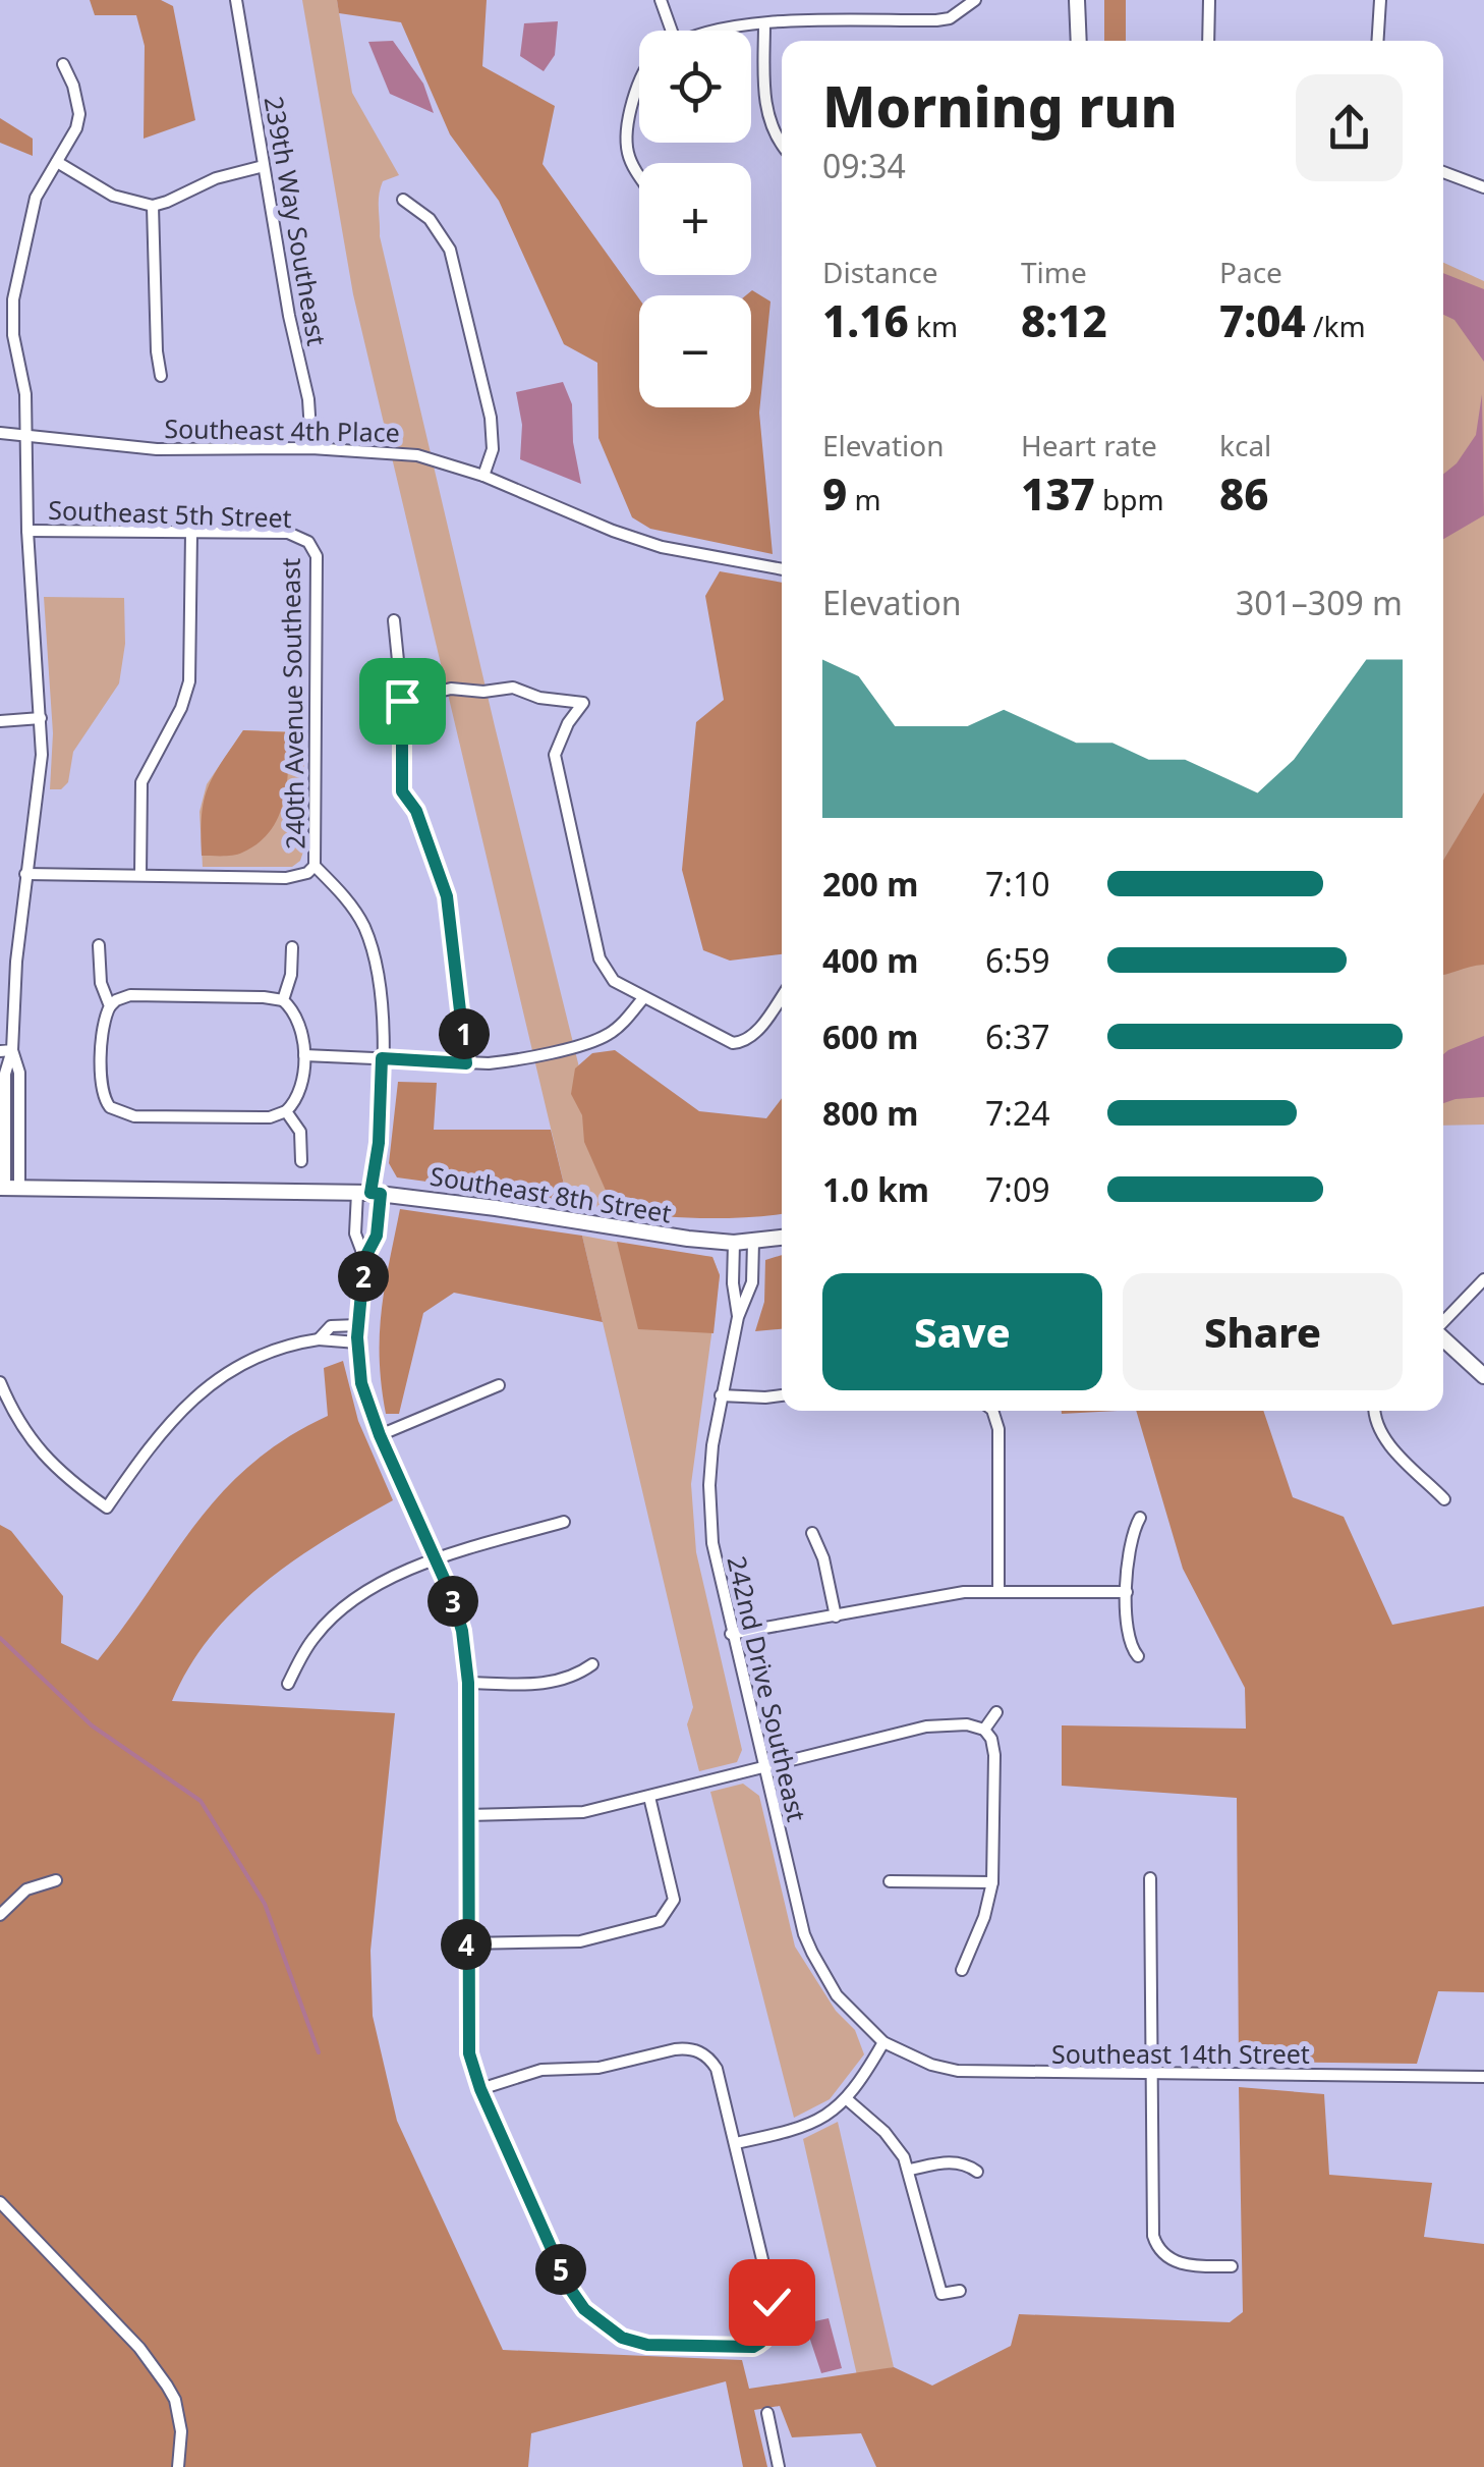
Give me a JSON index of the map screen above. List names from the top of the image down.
{
  "streets": {
    "street": [
      "239th Way Southeast",
      "Southeast 4th Place",
      "Southeast 5th Street",
      "240th Avenue Southeast",
      "Southeast 8th Street",
      "242nd Drive Southeast",
      "Southeast 14th Street"
    ]
  },
  "crossings": [
    ["239th Way Southeast", "Southeast 4th Place"],
    ["Southeast 5th Street", "240th Avenue Southeast"],
    ["Southeast 8th Street", "242nd Drive Southeast"],
    ["242nd Drive Southeast", "Southeast 14th Street"]
  ],
  "page": {
    "map_buttons": ["+", "−"],
    "heading": ["Morning run", "09:34"],
    "stats": [
      ["Distance", "1.16 km"],
      ["Time", "8:12"],
      ["Pace", "7:04 /km"],
      ["Elevation", "9 m"],
      ["Heart rate", "137 bpm"],
      ["kcal", "86"]
    ],
    "chart": ["Elevation", "301–309 m"],
    "list": [
      {
        "name": "200 m",
        "note": "7:10"
      },
      {
        "name": "400 m",
        "note": "6:59"
      },
      {
        "name": "600 m",
        "note": "6:37"
      },
      {
        "name": "800 m",
        "note": "7:24"
      },
      {
        "name": "1.0 km",
        "note": "7:09"
      }
    ],
    "pins": [
      "1",
      "2",
      "3",
      "4",
      "5"
    ],
    "buttons": ["Save", "Share"]
  }
}
